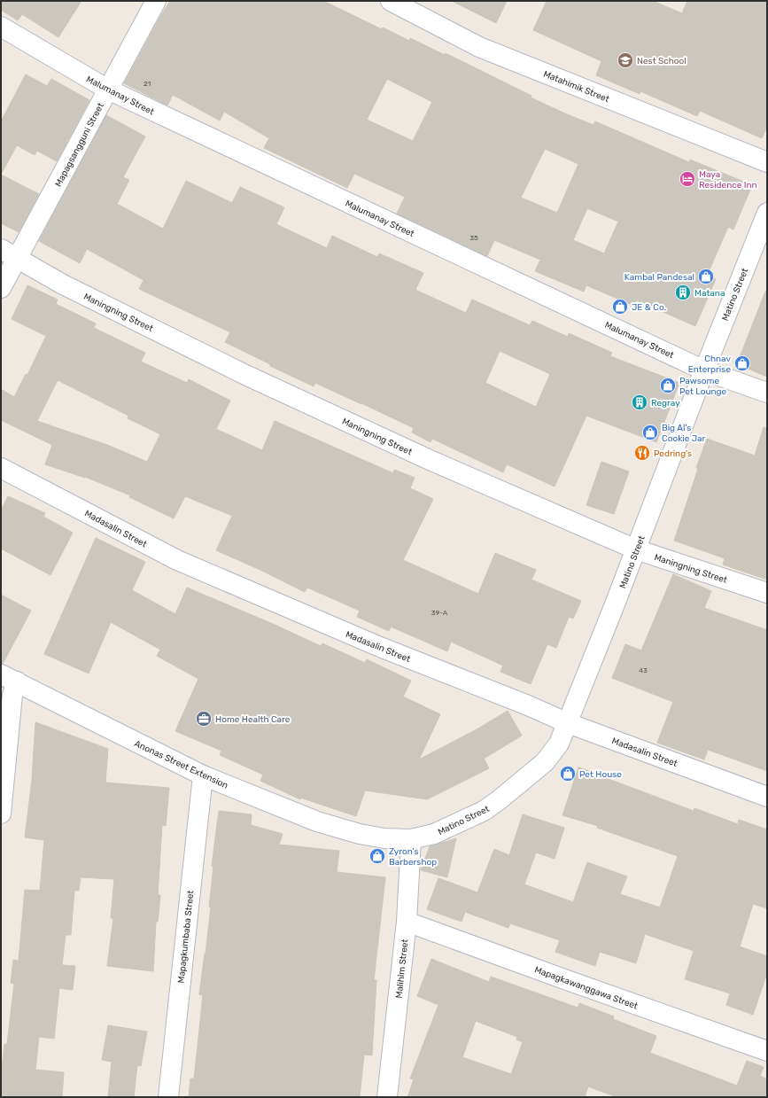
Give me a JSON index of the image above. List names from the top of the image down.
{
  "streets": {
    "street": [
      "Matahimik Street",
      "Malumanay Street",
      "Mapagsangguni Street",
      "Matino Street",
      "Maningning Street",
      "Madasalin Street",
      "Anonas Street Extension",
      "Mapagkumbaba Street",
      "Malihim Street",
      "Mapagkawanggawa Street"
    ]
  },
  "crossings": [
    ["Malumanay Street", "Mapagsangguni Street"],
    ["Malumanay Street", "Matino Street"],
    ["Mapagsangguni Street", "Maningning Street"],
    ["Matino Street", "Maningning Street"],
    ["Matino Street", "Madasalin Street"],
    ["Matino Street", "Anonas Street Extension"],
    ["Matino Street", "Malihim Street"],
    ["Anonas Street Extension", "Mapagkumbaba Street"],
    ["Anonas Street Extension", "Malihim Street"],
    ["Malihim Street", "Mapagkawanggawa Street"]
  ],
  "places": {
    "school or university": ["Nest School"],
    "hotel": ["Maya Residence Inn"],
    "shop": [
      "Kambal Pandesal",
      "JE & Co.",
      "Chnav Enterprise",
      "Pawsome Pet Lounge",
      "Big Al's Cookie Jar",
      "Pet House",
      "Zyron's Barbershop"
    ],
    "building": ["Matana", "Regray"],
    "restaurant": ["Pedring's"],
    "office": ["Home Health Care"]
  },
  "house_numbers": [
    "21",
    "35",
    "39-A",
    "43"
  ]
}
